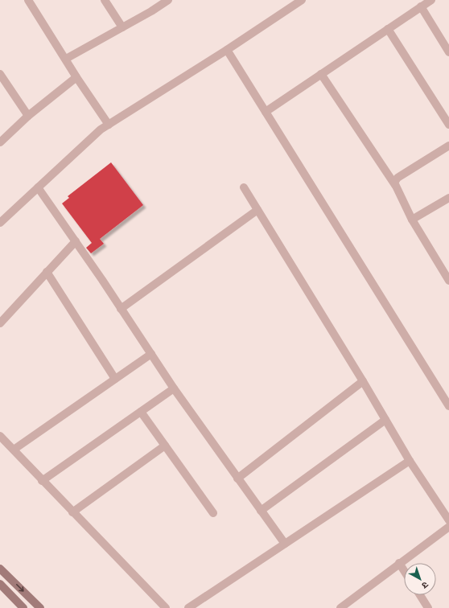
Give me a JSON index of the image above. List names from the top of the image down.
{
  "north": "bottom right"
}
